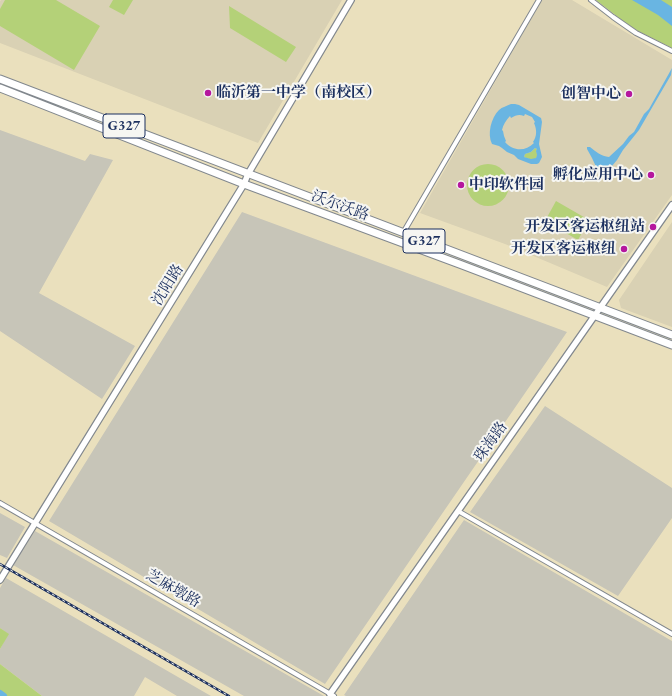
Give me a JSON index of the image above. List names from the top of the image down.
{
  "streets": {
    "highway": ["G327", "沃尔沃路"],
    "street": ["沈阳路", "珠海路", "芝麻墩路"]
  },
  "crossings": [
    ["沃尔沃路", "沈阳路"],
    ["沃尔沃路", "珠海路"],
    ["沈阳路", "芝麻墩路"],
    ["珠海路", "芝麻墩路"]
  ],
  "places": [
    "临沂第一中学（南校区）",
    "创智中心",
    "孵化应用中心",
    "中印软件园",
    "开发区客运枢纽站",
    "开发区客运枢纽"
  ]
}
